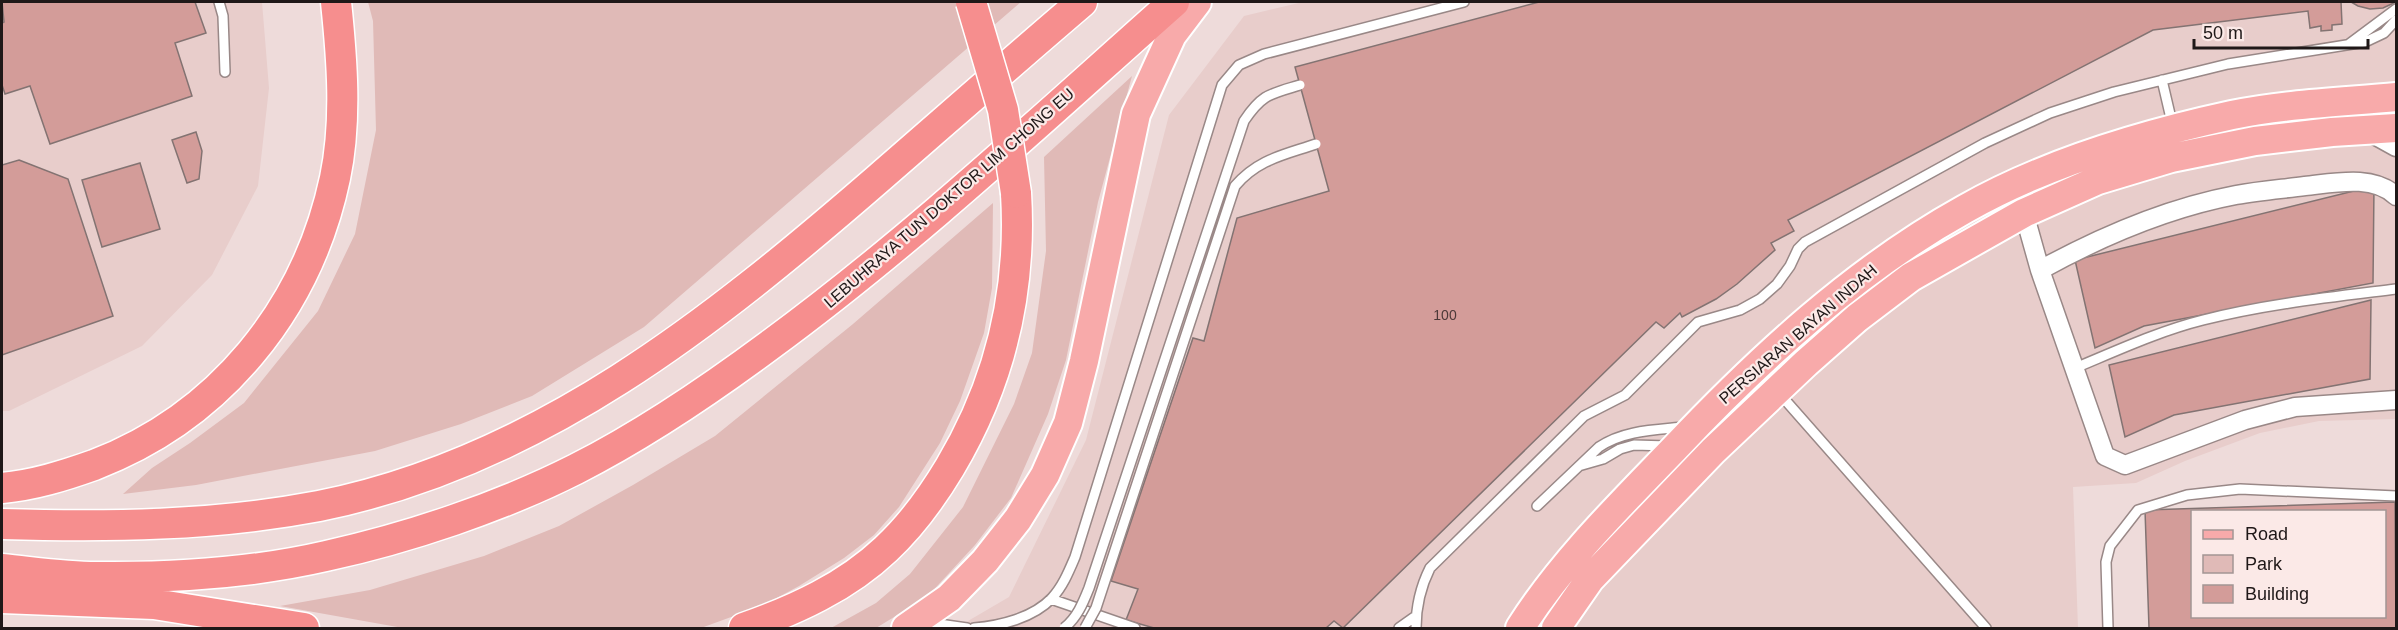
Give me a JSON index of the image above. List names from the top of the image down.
{
  "streets": {
    "highway": ["LEBUHRAYA TUN DOKTOR LIM CHONG EU"],
    "main road": ["PERSIARAN BAYAN INDAH"]
  },
  "house_numbers": ["100"],
  "legend": ["Road", "Park", "Building"],
  "scale_bar": "50 m"
}
